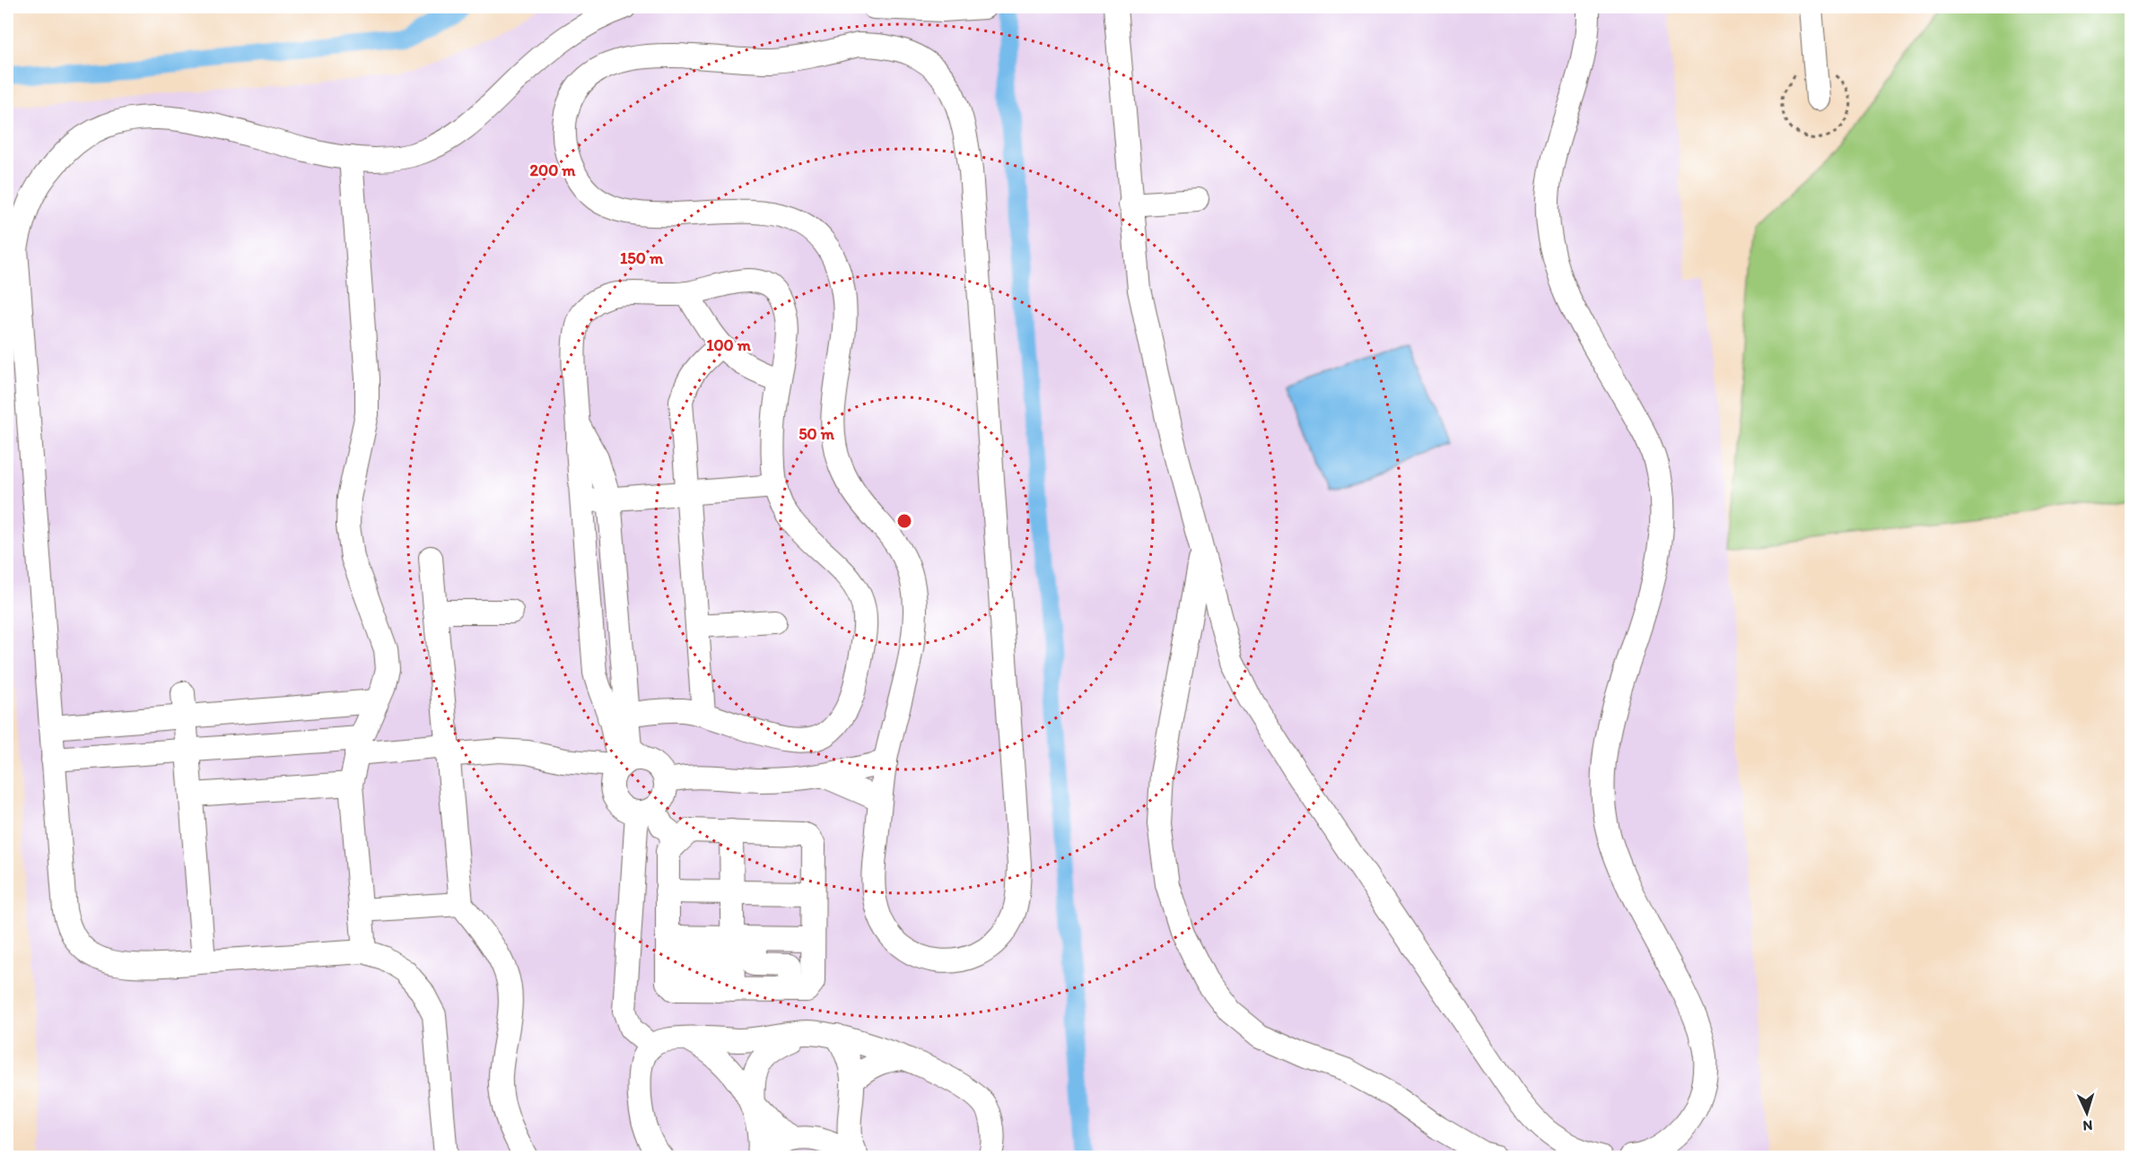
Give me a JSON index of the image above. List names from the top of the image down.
{
  "north": "bottom",
  "rings": [
    "200 m",
    "150 m",
    "100 m",
    "50 m"
  ]
}
